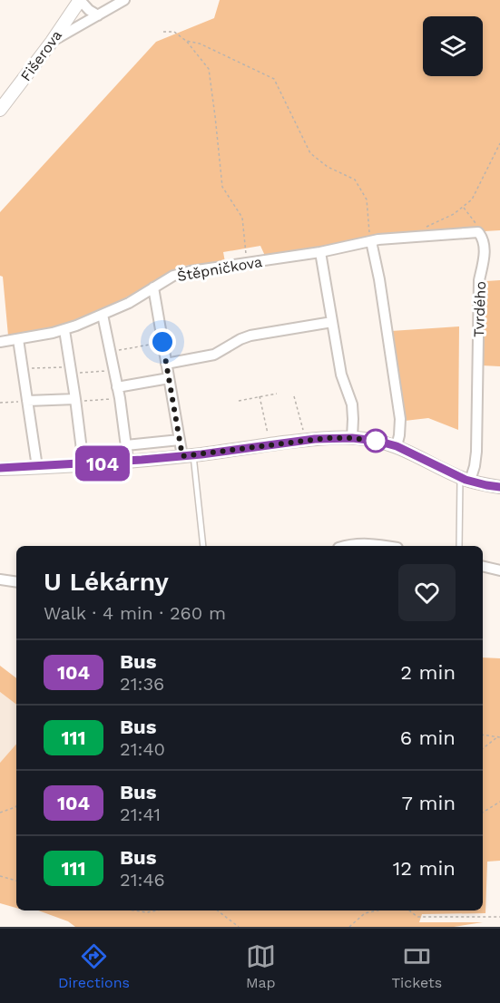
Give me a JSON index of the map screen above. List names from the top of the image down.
{
  "streets": {
    "street": ["Fišerova", "Štěpničkova", "Tvrdého"]
  },
  "crossings": [
    ["Štěpničkova", "Tvrdého"]
  ],
  "lines": ["bus line 104"],
  "page": {
    "on_map": "104",
    "heading": ["U Lékárny", "Walk · 4 min · 260 m"],
    "list": [
      {
        "mark": "104",
        "name": "Bus",
        "note": "21:36",
        "value": "2 min"
      },
      {
        "mark": "111",
        "name": "Bus",
        "note": "21:40",
        "value": "6 min"
      },
      {
        "mark": "104",
        "name": "Bus",
        "note": "21:41",
        "value": "7 min"
      },
      {
        "mark": "111",
        "name": "Bus",
        "note": "21:46",
        "value": "12 min"
      }
    ],
    "tabs": ["Directions", "Map", "Tickets"]
  }
}
